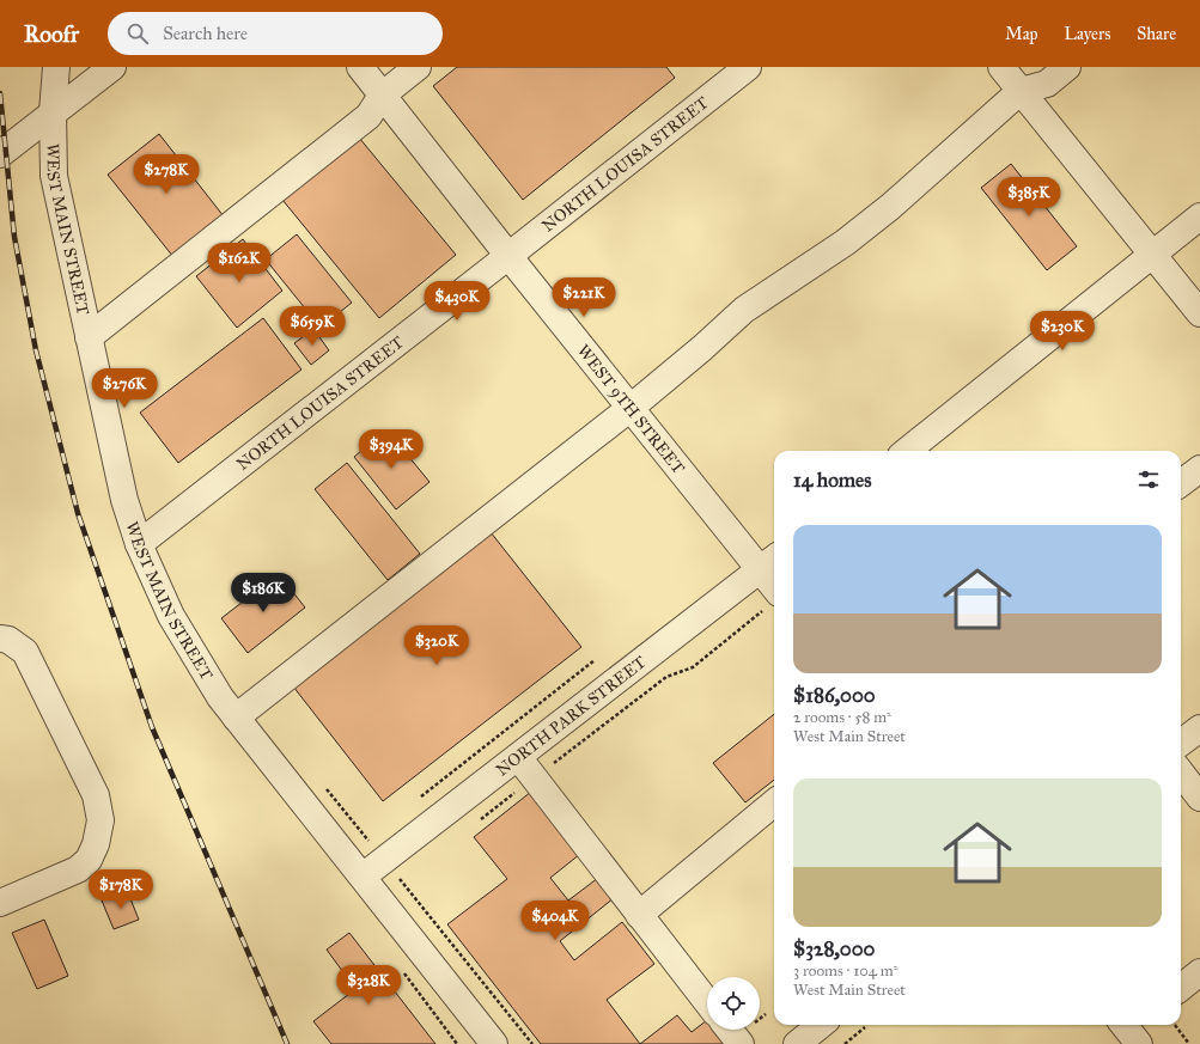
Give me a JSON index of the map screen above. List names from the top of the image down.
{
  "streets": {
    "street": [
      "NORTH LOUISA STREET",
      "WEST MAIN STREET",
      "WEST 9TH STREET",
      "NORTH PARK STREET"
    ]
  },
  "crossings": [
    ["NORTH LOUISA STREET", "WEST MAIN STREET"],
    ["NORTH LOUISA STREET", "WEST 9TH STREET"],
    ["WEST MAIN STREET", "NORTH PARK STREET"],
    ["WEST 9TH STREET", "NORTH PARK STREET"]
  ],
  "page": {
    "header": "Roofr",
    "search": "Search here",
    "nav": ["Map", "Layers", "Share"],
    "price": [
      "$278K",
      "$385K",
      "$162K",
      "$221K",
      "$430K",
      "$659K",
      "$230K",
      "$276K",
      "$394K",
      "$186K",
      "$320K",
      "$178K",
      "$404K",
      "$328K"
    ],
    "heading": "14 homes",
    "list": [
      {
        "name": "$186,000",
        "note": "2 rooms · 58 m² · West Main Street"
      },
      {
        "name": "$328,000",
        "note": "3 rooms · 104 m² · West Main Street"
      }
    ]
  }
}
